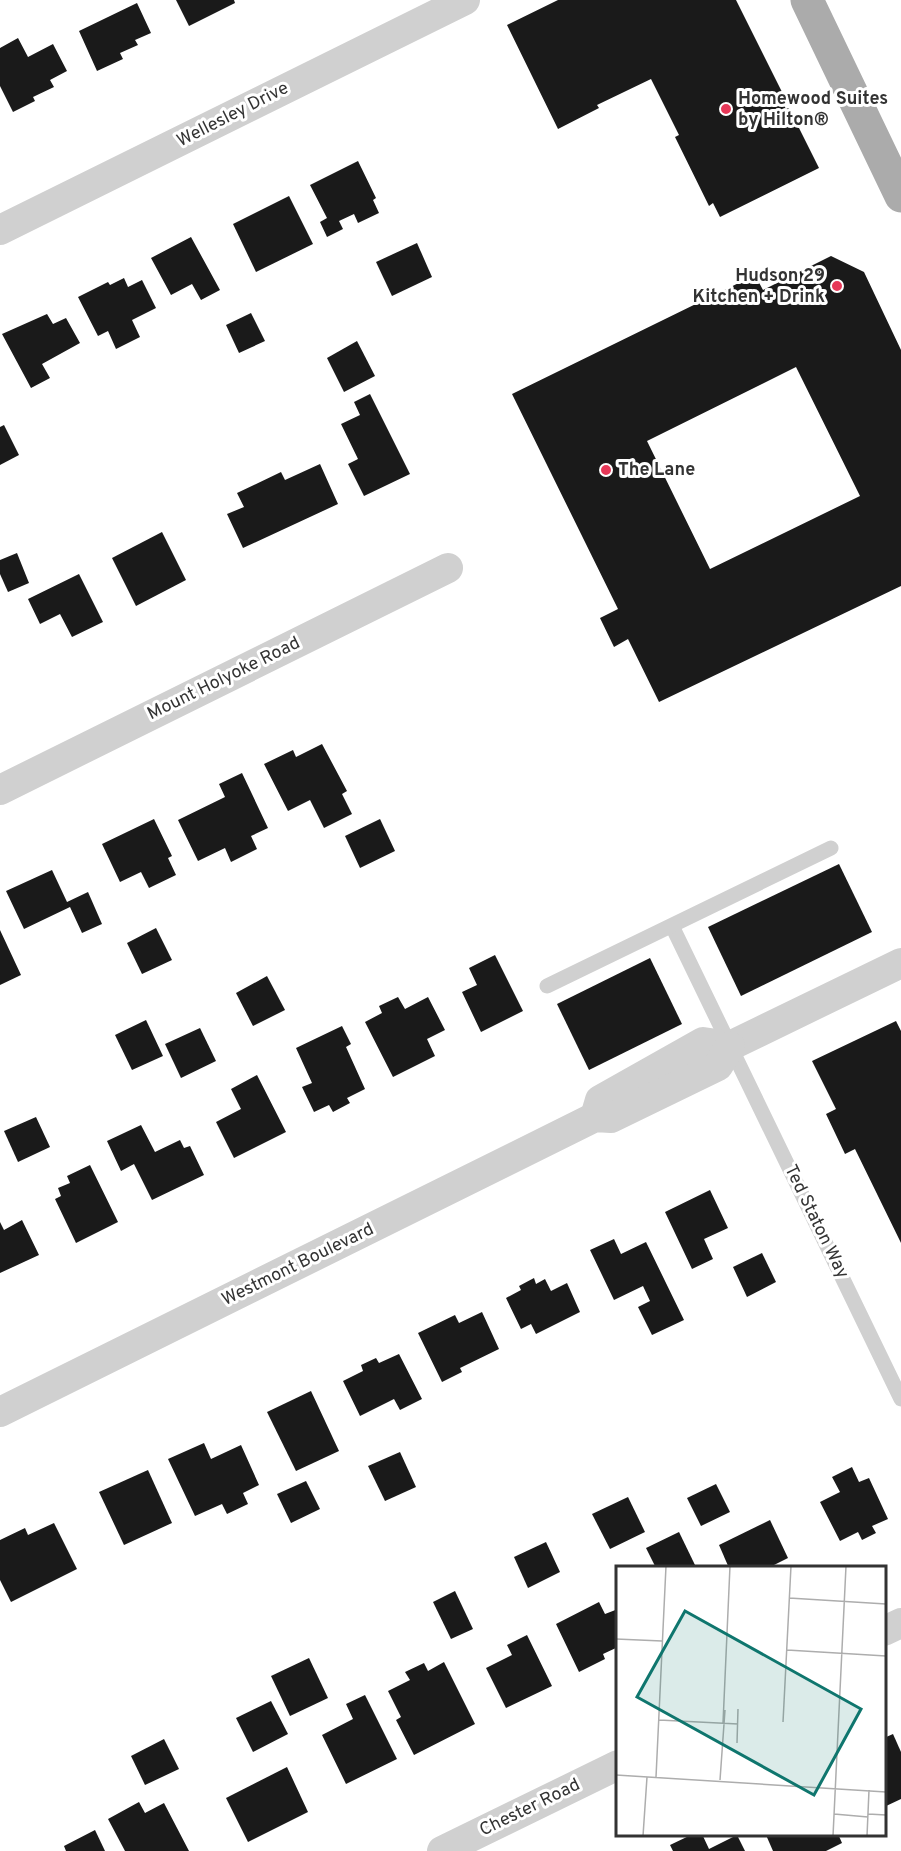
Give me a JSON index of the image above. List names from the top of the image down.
{
  "streets": {
    "street": [
      "Wellesley Drive",
      "Mount Holyoke Road",
      "Westmont Boulevard",
      "Chester Road"
    ],
    "lane": ["Ted Staton Way"]
  },
  "crossings": [
    ["Ted Staton Way", "Westmont Boulevard"]
  ],
  "places": ["Homewood Suites by Hilton®", "Hudson 29 Kitchen + Drink", "The Lane"]
}
